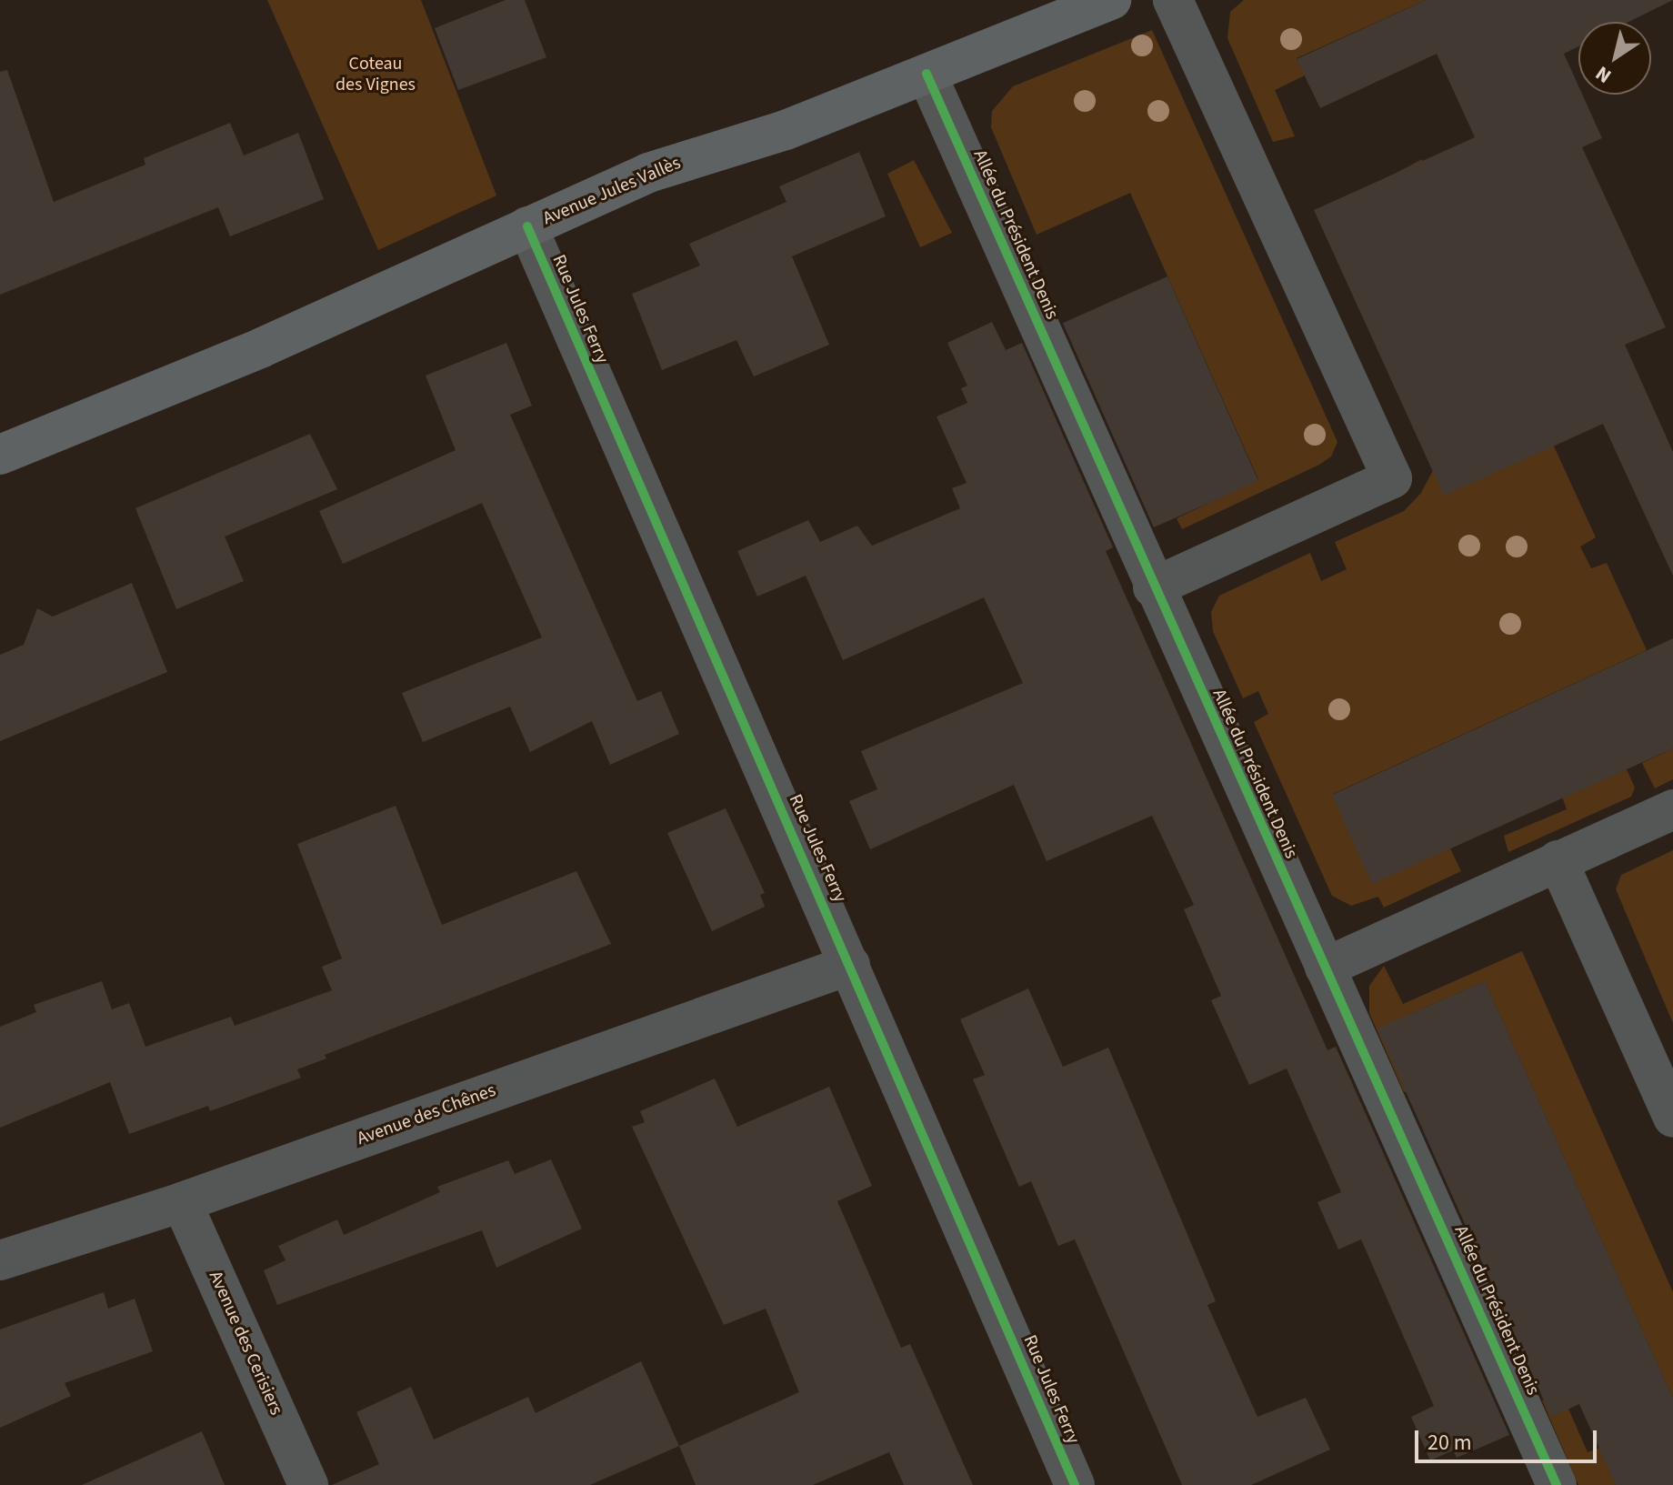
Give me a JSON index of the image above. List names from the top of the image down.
{
  "streets": {
    "main road": ["Avenue Jules Vallès"],
    "street": [
      "Allée du Président Denis",
      "Rue Jules Ferry",
      "Avenue des Chênes",
      "Avenue des Cerisiers"
    ]
  },
  "crossings": [
    ["Avenue Jules Vallès", "Allée du Président Denis"],
    ["Avenue Jules Vallès", "Rue Jules Ferry"],
    ["Rue Jules Ferry", "Avenue des Chênes"],
    ["Avenue des Chênes", "Avenue des Cerisiers"]
  ],
  "parks": ["Coteau des Vignes"],
  "scale_bar": "20 m",
  "north": "bottom left"
}
